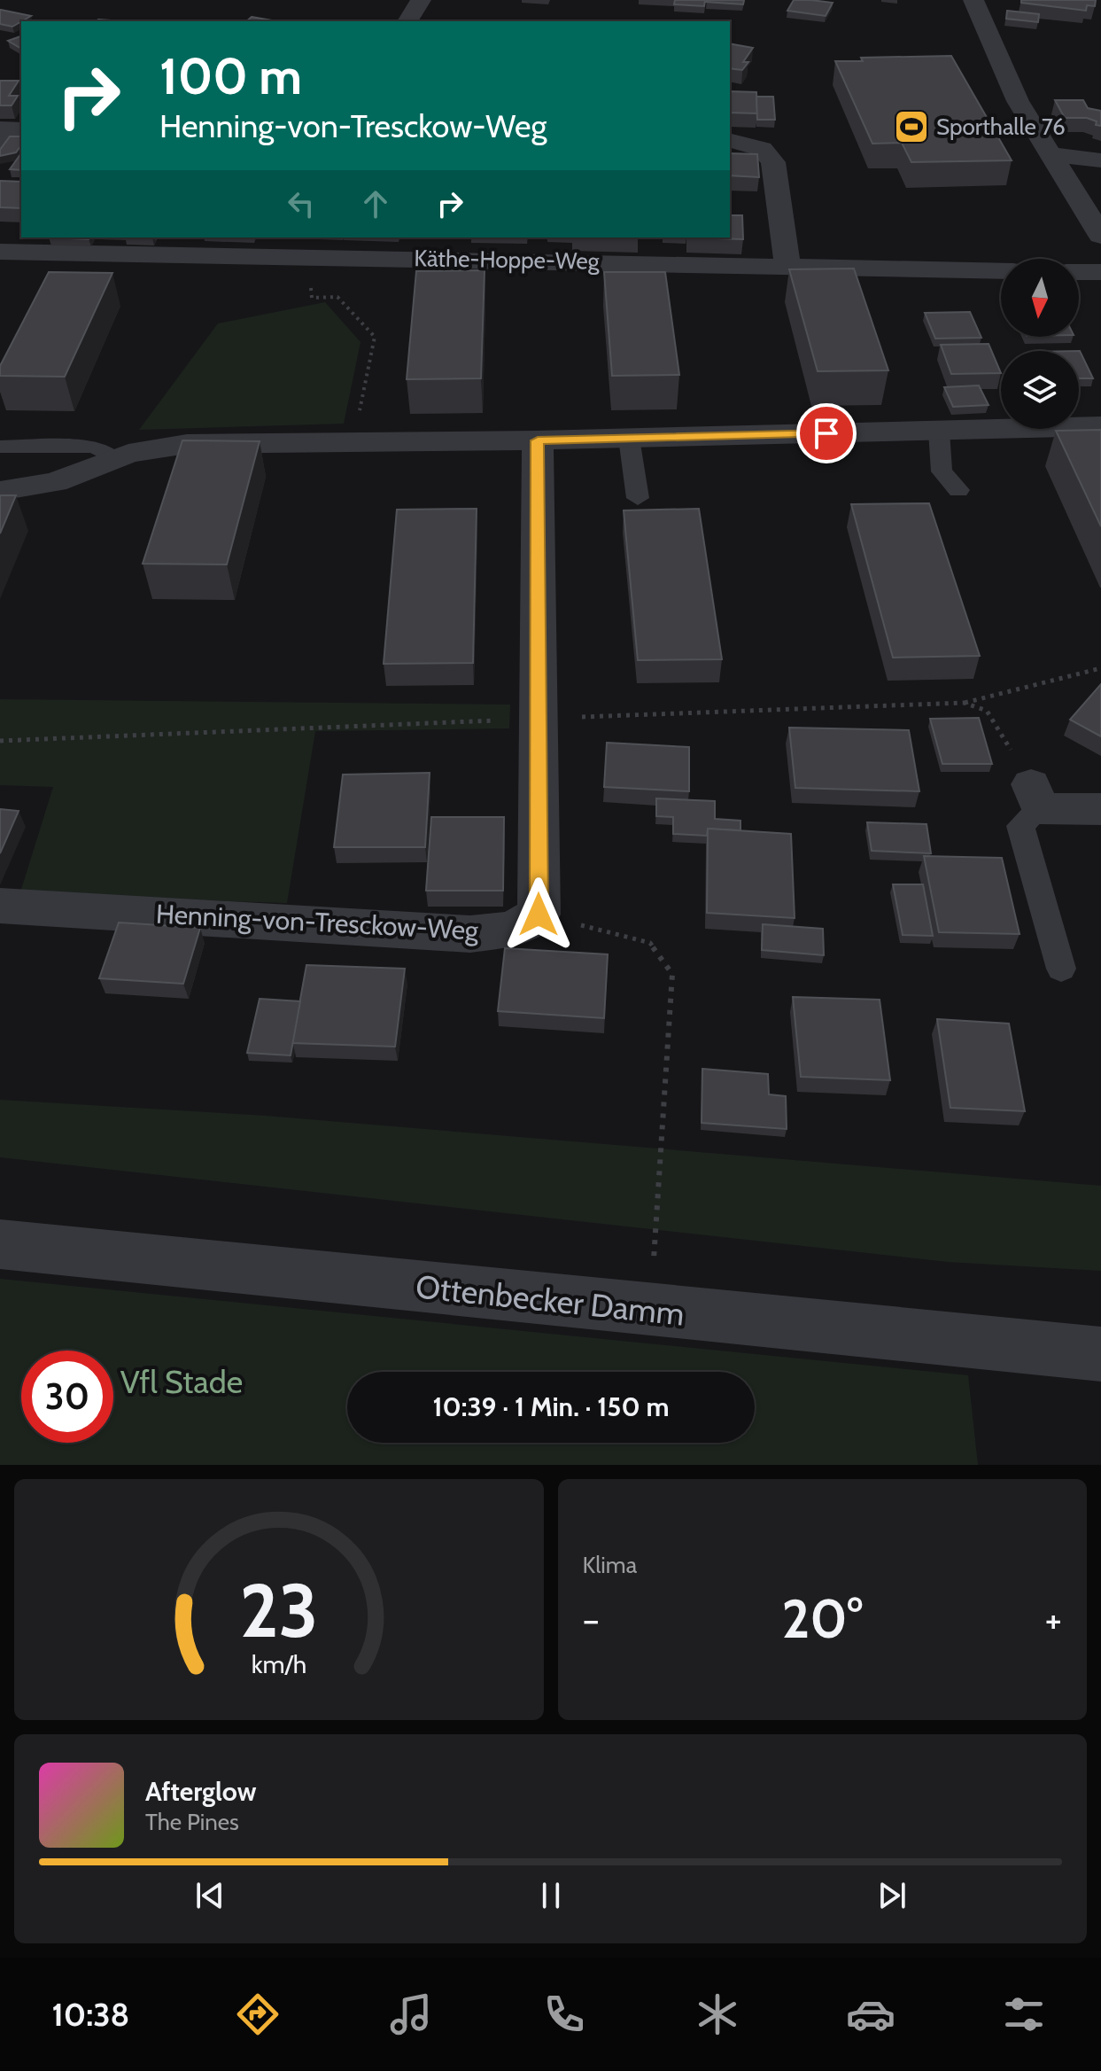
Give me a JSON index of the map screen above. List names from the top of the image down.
{
  "streets": {
    "street": ["Käthe-Hoppe-Weg", "Henning-von-Tresckow-Weg", "Ottenbecker Damm"]
  },
  "parks": ["Vfl Stade"],
  "places": {
    "sports": ["Sporthalle 76"]
  },
  "north": "bottom",
  "page": {
    "turn": ["100 m", "Henning-von-Tresckow-Weg"],
    "limit": "30",
    "trip": "10:39 · 1 Min. · 150 m",
    "tile": "Klima",
    "heat": ["−", "20°", "+"],
    "song": ["Afterglow", "The Pines"],
    "tabs": "10:38",
    "gauge": ["23", "km/h"]
  }
}
